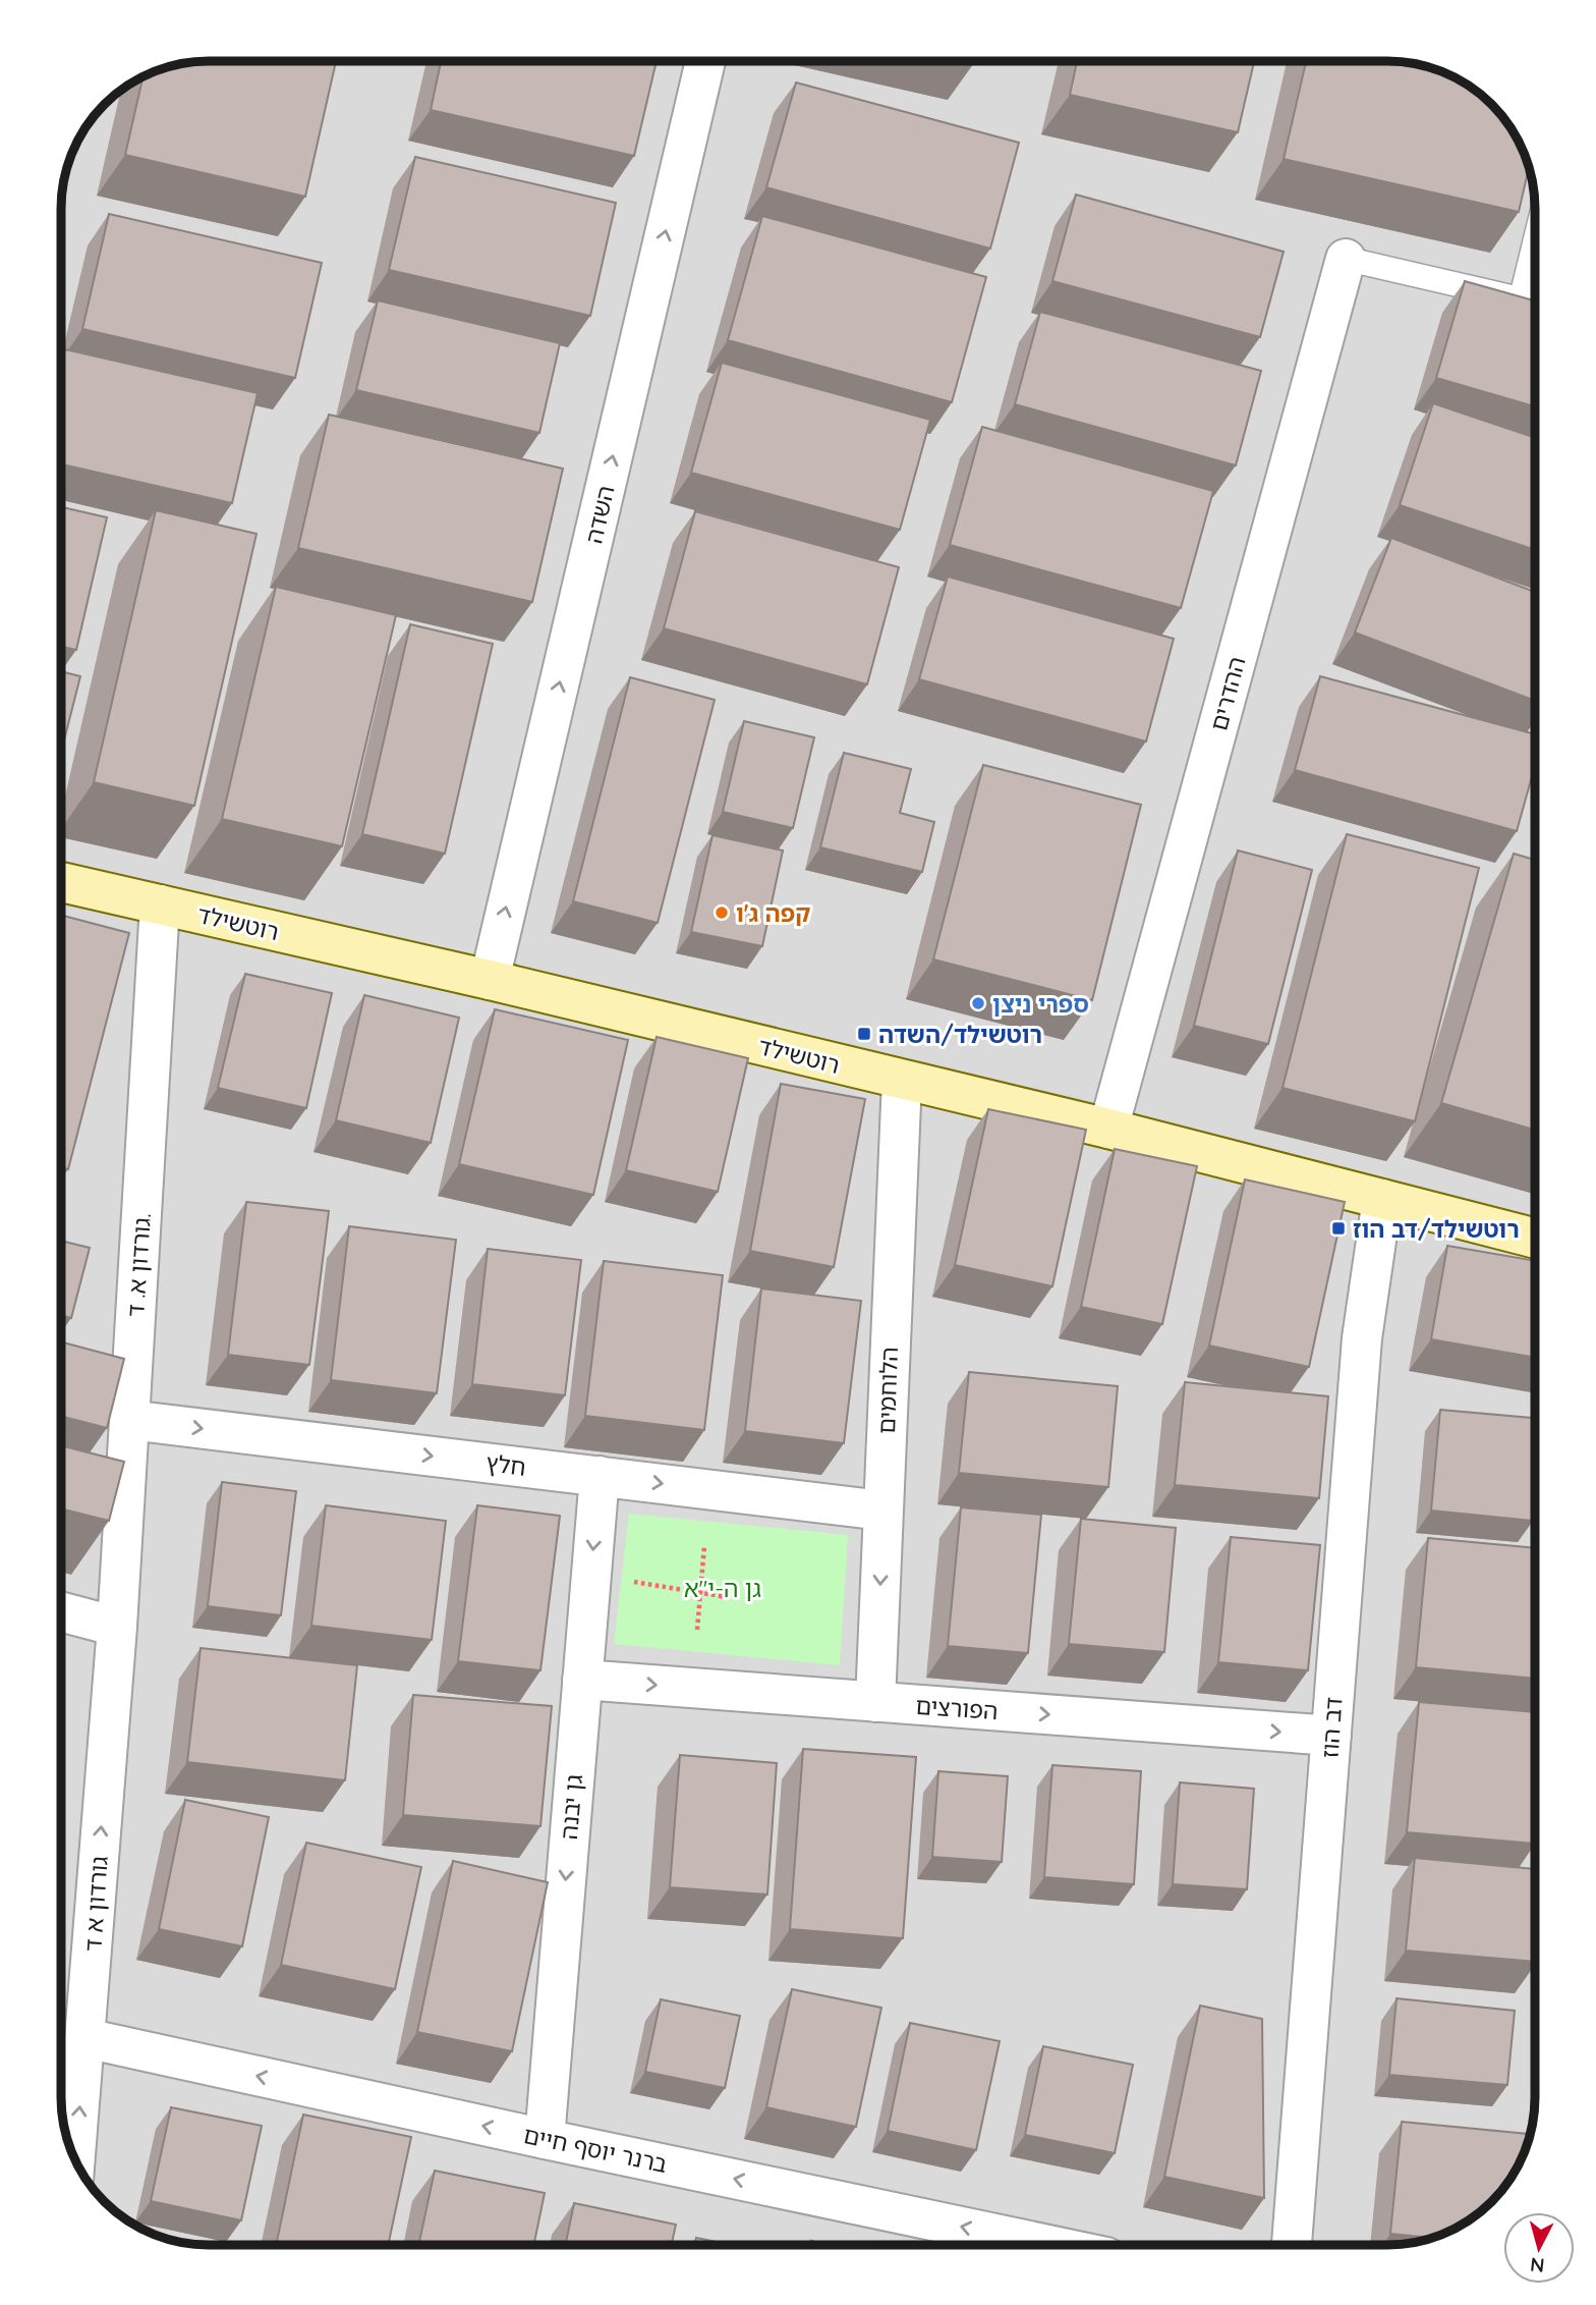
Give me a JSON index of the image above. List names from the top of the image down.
{
  "streets": {
    "main road": ["רוטשילד"],
    "street": [
      "השדה",
      "ההדרים",
      "גורדון א. ד.",
      "הלוחמים",
      "חלץ",
      "הפורצים",
      "דב הוז",
      "גן יבנה",
      "גורדון א ד",
      "ברנר יוסף חיים"
    ]
  },
  "crossings": [
    ["השדה", "רוטשילד"],
    ["ההדרים", "רוטשילד"],
    ["רוטשילד", "גורדון א. ד."],
    ["רוטשילד", "הלוחמים"],
    ["רוטשילד", "דב הוז"],
    ["גורדון א. ד.", "חלץ"],
    ["גורדון א. ד.", "גורדון א ד"],
    ["הלוחמים", "חלץ"],
    ["הלוחמים", "הפורצים"],
    ["חלץ", "גן יבנה"],
    ["הפורצים", "דב הוז"],
    ["הפורצים", "גן יבנה"],
    ["גן יבנה", "ברנר יוסף חיים"],
    ["גורדון א ד", "ברנר יוסף חיים"]
  ],
  "one_way": [
    "השדה",
    "חלץ",
    "הפורצים",
    "גן יבנה",
    "גורדון א ד",
    "ברנר יוסף חיים"
  ],
  "parks": ["גן ה-י\"א"],
  "places": {
    "other": ["קפה ג'ו", "ספרי ניצן"],
    "transit": ["רוטשילד/השדה", "רוטשילד/דב הוז"]
  },
  "north": "bottom"
}
